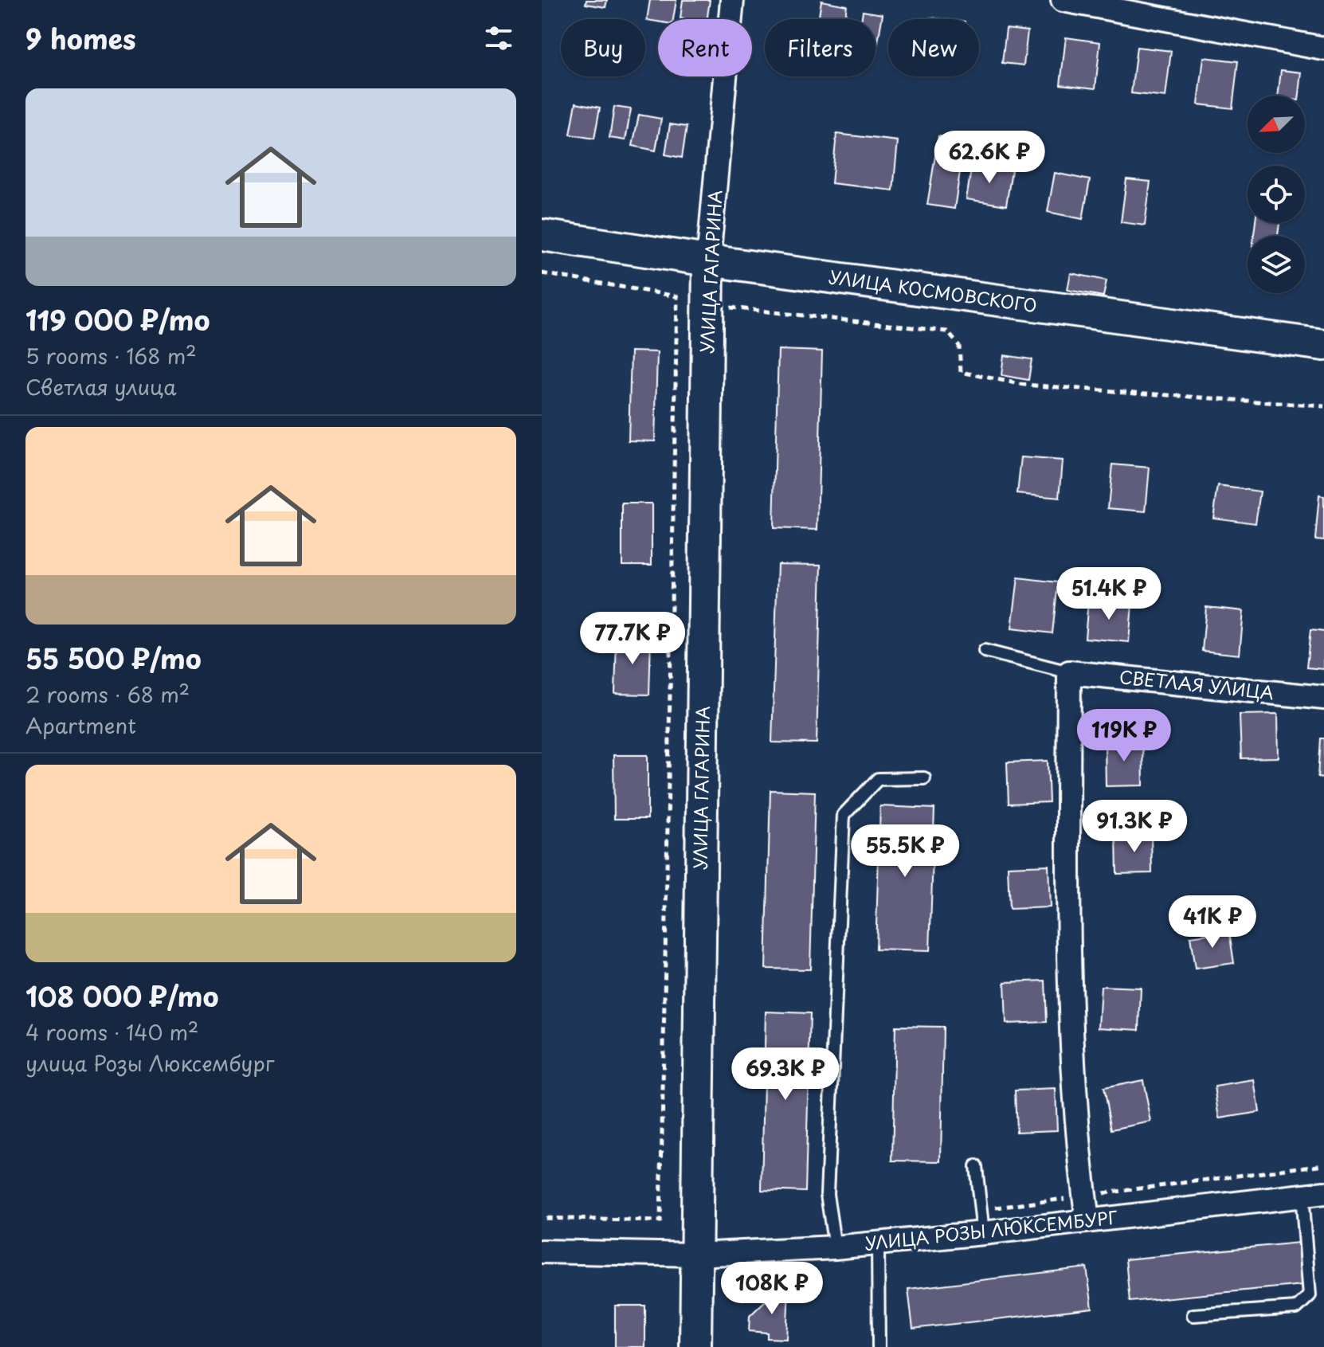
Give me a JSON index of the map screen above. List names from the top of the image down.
{
  "streets": {
    "street": [
      "УЛИЦА ГАГАРИНА",
      "УЛИЦА КОСМОВСКОГО",
      "СВЕТЛАЯ УЛИЦА",
      "УЛИЦА РОЗЫ ЛЮКСЕМБУРГ"
    ]
  },
  "crossings": [
    ["УЛИЦА ГАГАРИНА", "УЛИЦА КОСМОВСКОГО"],
    ["УЛИЦА ГАГАРИНА", "УЛИЦА РОЗЫ ЛЮКСЕМБУРГ"]
  ],
  "north": "bottom left",
  "page": {
    "heading": "9 homes",
    "chip": [
      "Buy",
      "Rent",
      "Filters",
      "New"
    ],
    "list": [
      {
        "name": "119 000 ₽/mo",
        "note": "5 rooms · 168 m² · Светлая улица"
      },
      {
        "name": "55 500 ₽/mo",
        "note": "2 rooms · 68 m² · Apartment"
      },
      {
        "name": "108 000 ₽/mo",
        "note": "4 rooms · 140 m² · улица Розы Люксембург"
      }
    ],
    "price": [
      "62.6K ₽",
      "51.4K ₽",
      "77.7K ₽",
      "119K ₽",
      "91.3K ₽",
      "55.5K ₽",
      "41K ₽",
      "69.3K ₽",
      "108K ₽"
    ]
  }
}
